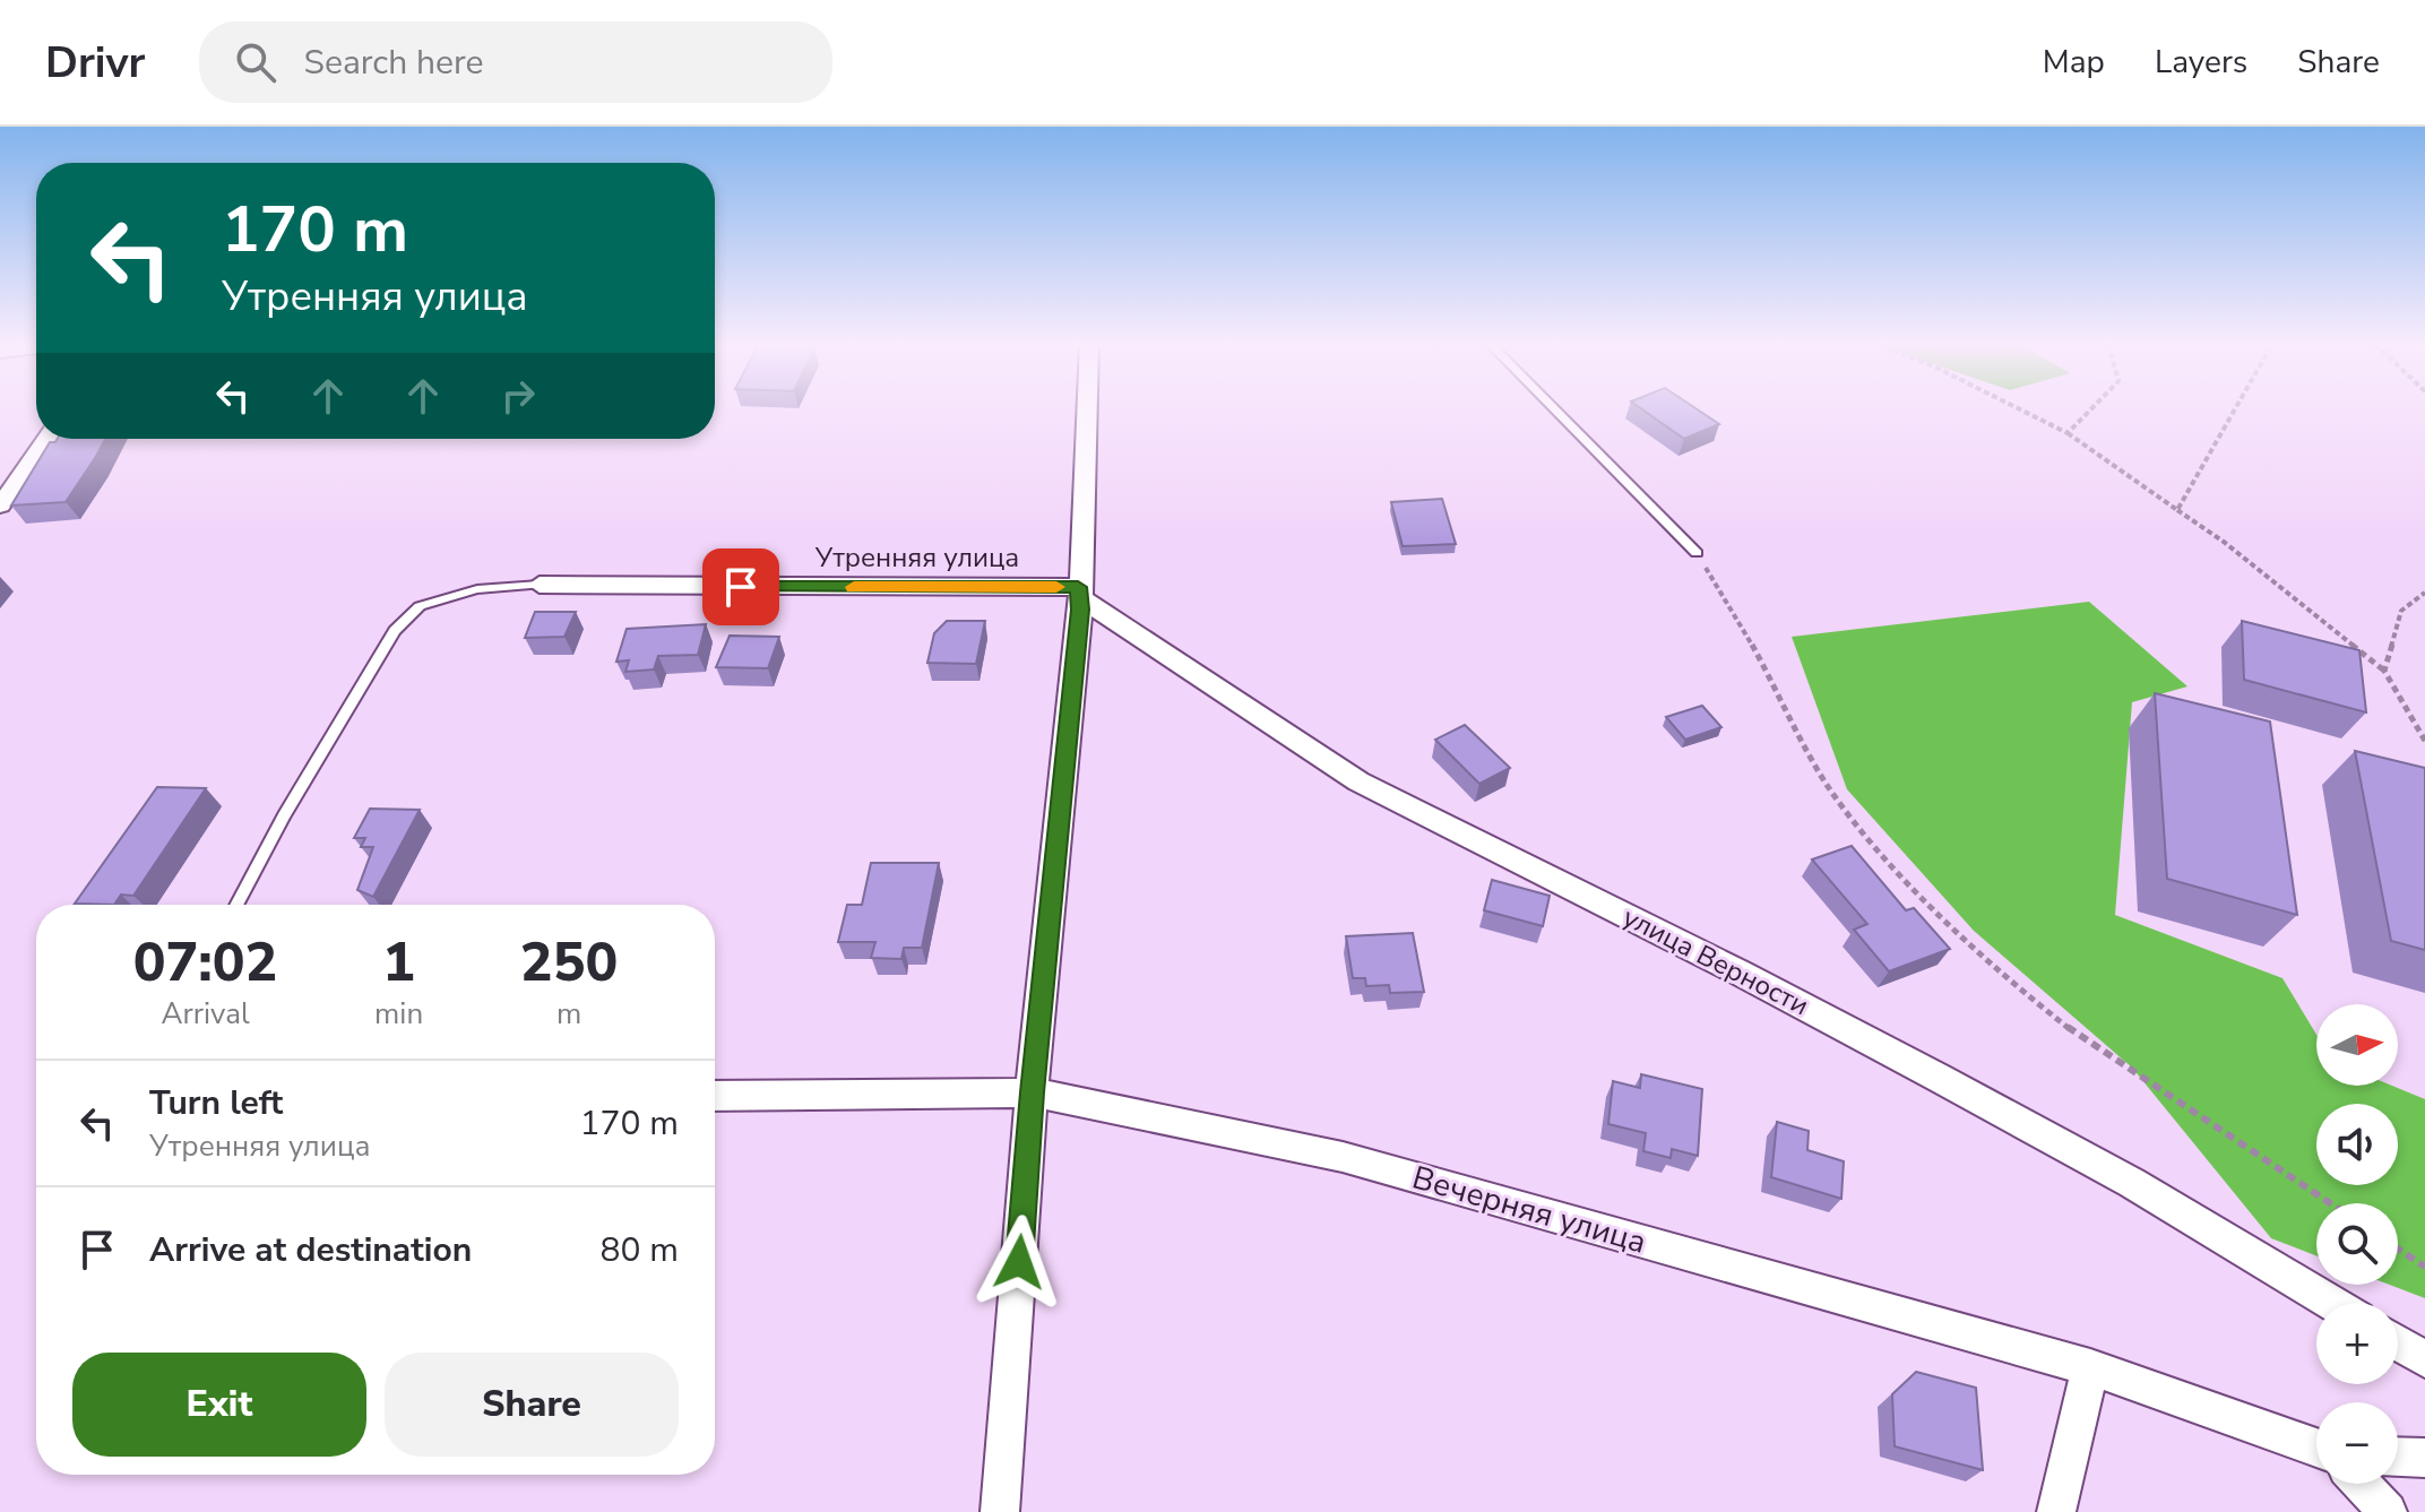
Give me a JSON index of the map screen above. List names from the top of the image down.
{
  "streets": {
    "street": ["Утренняя улица", "улица Верности", "Вечерняя улица"]
  },
  "crossings": [
    ["Утренняя улица", "улица Верности"]
  ],
  "north": "right",
  "page": {
    "header": "Drivr",
    "search": "Search here",
    "nav": ["Map", "Layers", "Share"],
    "turn": ["170 m", "Утренняя улица"],
    "eta": [
      "07:02",
      "Arrival",
      "1",
      "min",
      "250",
      "m"
    ],
    "map_buttons": ["+", "−"],
    "list": [
      {
        "name": "Turn left",
        "note": "Утренняя улица",
        "value": "170 m"
      },
      {
        "name": "Arrive at destination",
        "value": "80 m"
      }
    ],
    "buttons": ["Exit", "Share"]
  }
}
